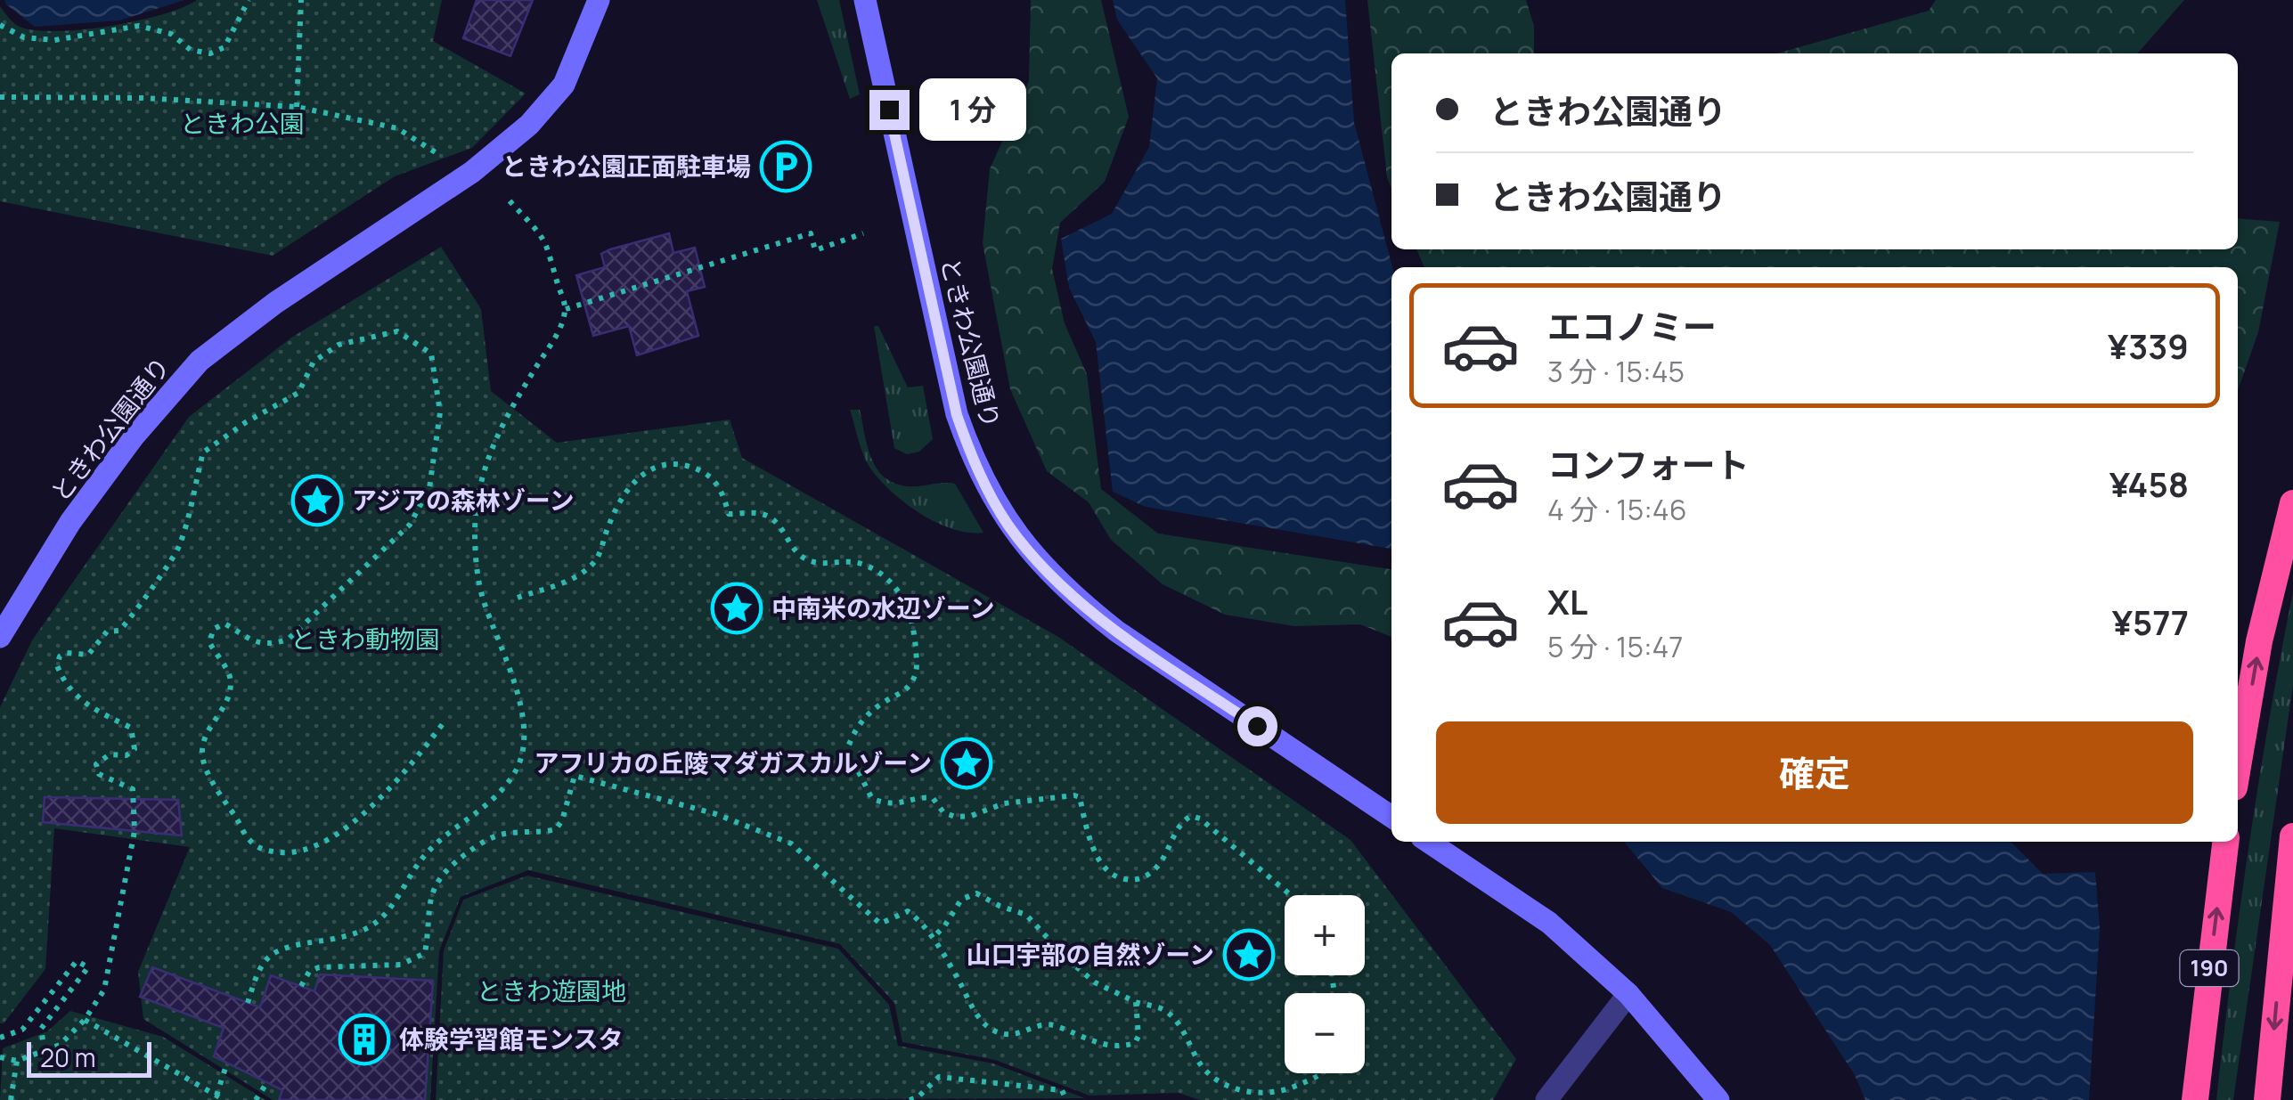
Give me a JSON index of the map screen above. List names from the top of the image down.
{
  "streets": {
    "highway": ["190"],
    "street": ["ときわ公園通り"]
  },
  "parks": ["ときわ公園", "ときわ動物園", "ときわ遊園地"],
  "places": {
    "parking": ["ときわ公園正面駐車場"],
    "place": [
      "アジアの森林ゾーン",
      "中南米の水辺ゾーン",
      "アフリカの丘陵マダガスカルゾーン",
      "山口宇部の自然ゾーン"
    ],
    "building": ["体験学習館モンスタ"]
  },
  "scale_bar": "20 m",
  "page": {
    "banner": ["ときわ公園通り", "ときわ公園通り"],
    "bubble": "1 分",
    "list": [
      {
        "name": "エコノミー",
        "note": "3 分 · 15:45",
        "value": "¥339"
      },
      {
        "name": "コンフォート",
        "note": "4 分 · 15:46",
        "value": "¥458"
      },
      {
        "name": "XL",
        "note": "5 分 · 15:47",
        "value": "¥577"
      }
    ],
    "buttons": "確定",
    "map_buttons": ["+", "−"],
    "scale": "20 m"
  }
}
